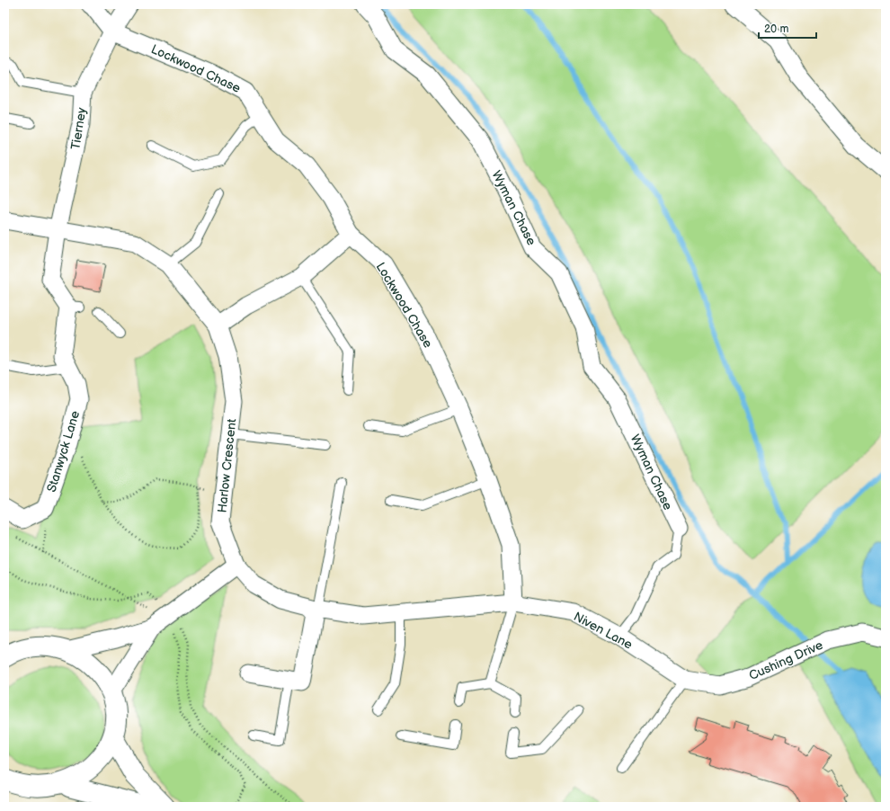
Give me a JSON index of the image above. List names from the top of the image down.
{
  "streets": {
    "street": [
      "Lockwood Chase",
      "Tierney",
      "Wyman Chase",
      "Stanwyck Lane",
      "Harlow Crescent",
      "Niven Lane",
      "Cushing Drive"
    ]
  },
  "crossings": [
    ["Lockwood Chase", "Tierney"],
    ["Lockwood Chase", "Harlow Crescent"],
    ["Lockwood Chase", "Niven Lane"],
    ["Tierney", "Stanwyck Lane"],
    ["Tierney", "Harlow Crescent"],
    ["Stanwyck Lane", "Harlow Crescent"],
    ["Harlow Crescent", "Niven Lane"],
    ["Niven Lane", "Cushing Drive"]
  ],
  "scale_bar": "20 m"
}
